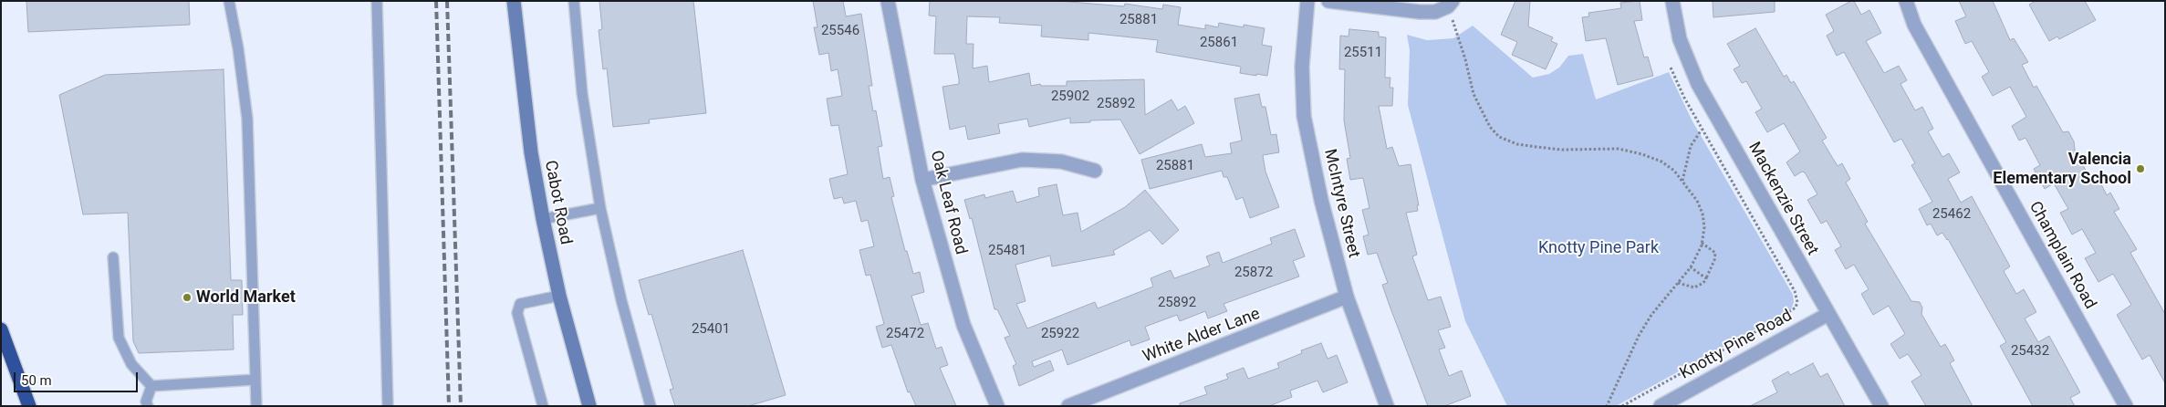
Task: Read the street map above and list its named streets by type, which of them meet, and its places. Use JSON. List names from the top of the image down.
{
  "streets": {
    "main road": ["Cabot Road"],
    "street": [
      "Mackenzie Street",
      "Oak Leaf Road",
      "McIntyre Street",
      "Champlain Road",
      "White Alder Lane",
      "Knotty Pine Road"
    ]
  },
  "crossings": [
    ["Mackenzie Street", "Knotty Pine Road"],
    ["McIntyre Street", "White Alder Lane"]
  ],
  "parks": ["Knotty Pine Park"],
  "places": ["Valencia Elementary School", "World Market"],
  "house_numbers": [
    "25881",
    "25546",
    "25861",
    "25511",
    "25902",
    "25892",
    "25881",
    "25462",
    "25481",
    "25872",
    "25892",
    "25401",
    "25472",
    "25922",
    "25432"
  ],
  "scale_bar": "50 m"
}
